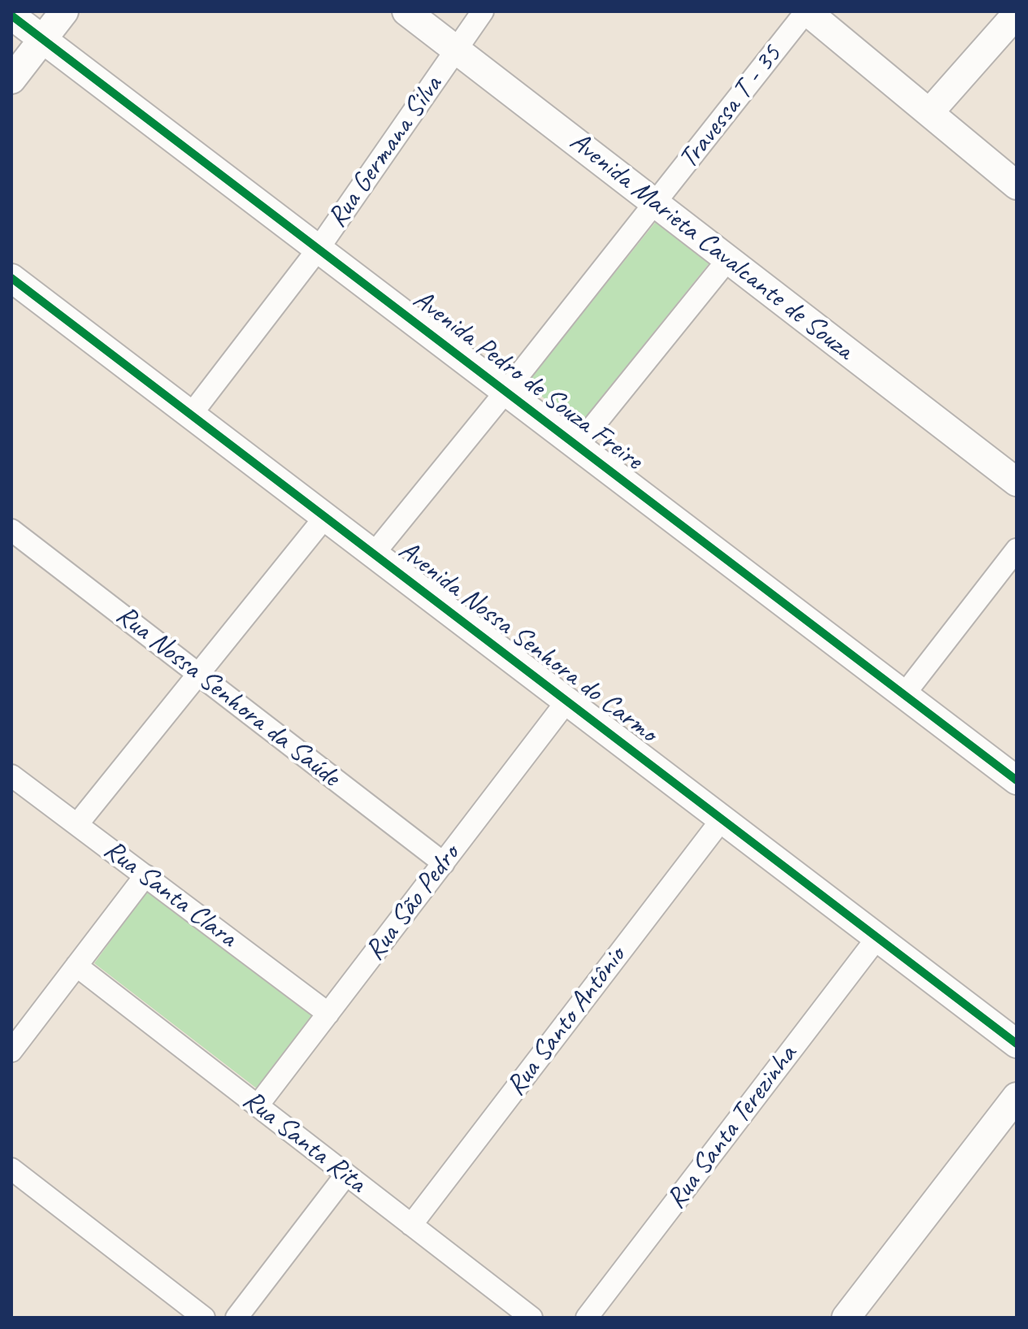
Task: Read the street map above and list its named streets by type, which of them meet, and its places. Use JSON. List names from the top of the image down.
{
  "streets": {
    "street": [
      "Travessa T - 35",
      "Rua Germana Silva",
      "Avenida Marieta Cavalcante de Souza",
      "Avenida Pedro de Souza Freire",
      "Avenida Nossa Senhora do Carmo",
      "Rua Nossa Senhora da Saúde",
      "Rua Santa Clara",
      "Rua São Pedro",
      "Rua Santo Antônio",
      "Rua Santa Terezinha",
      "Rua Santa Rita"
    ]
  },
  "crossings": [
    ["Travessa T - 35", "Avenida Marieta Cavalcante de Souza"],
    ["Travessa T - 35", "Avenida Pedro de Souza Freire"],
    ["Travessa T - 35", "Avenida Nossa Senhora do Carmo"],
    ["Rua Germana Silva", "Avenida Marieta Cavalcante de Souza"],
    ["Rua Germana Silva", "Avenida Pedro de Souza Freire"],
    ["Rua Germana Silva", "Avenida Nossa Senhora do Carmo"],
    ["Avenida Nossa Senhora do Carmo", "Rua São Pedro"],
    ["Avenida Nossa Senhora do Carmo", "Rua Santo Antônio"],
    ["Avenida Nossa Senhora do Carmo", "Rua Santa Terezinha"],
    ["Rua Nossa Senhora da Saúde", "Rua São Pedro"],
    ["Rua Santa Clara", "Rua São Pedro"],
    ["Rua São Pedro", "Rua Santa Rita"],
    ["Rua Santo Antônio", "Rua Santa Rita"]
  ]
}
